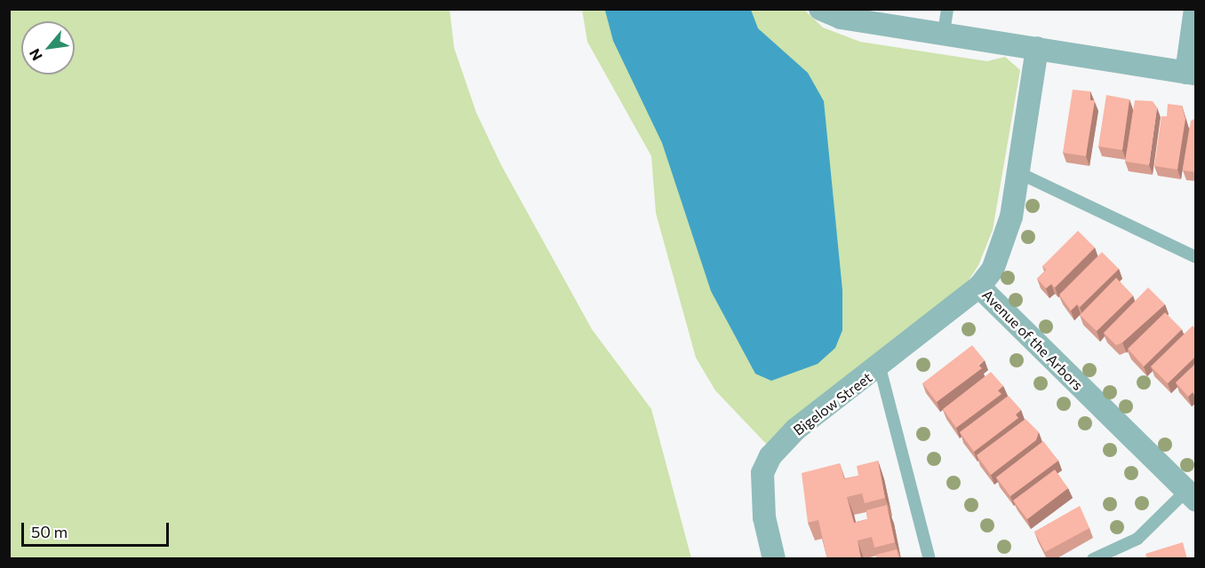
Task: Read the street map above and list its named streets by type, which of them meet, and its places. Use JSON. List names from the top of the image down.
{
  "streets": {
    "street": ["Avenue of the Arbors", "Bigelow Street"]
  },
  "crossings": [
    ["Avenue of the Arbors", "Bigelow Street"]
  ],
  "scale_bar": "50 m",
  "north": "bottom left"
}
